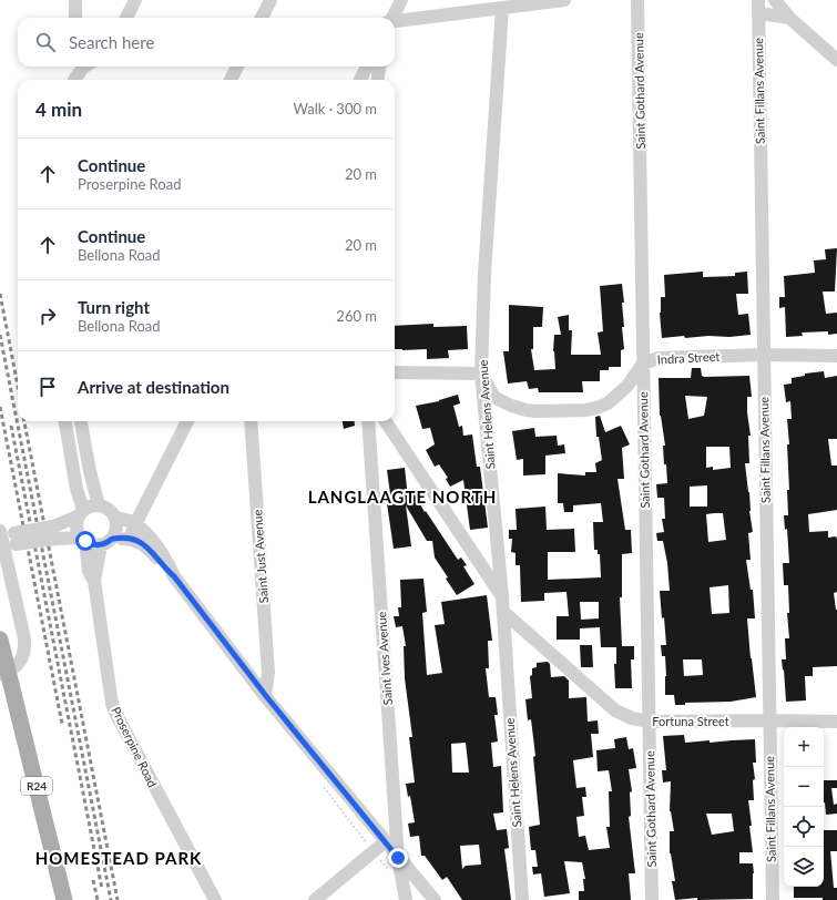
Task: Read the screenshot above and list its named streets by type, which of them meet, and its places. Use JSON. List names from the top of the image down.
{
  "streets": {
    "main road": ["R24"],
    "street": [
      "Saint Gothard Avenue",
      "Saint Fillans Avenue",
      "Indra Street",
      "Saint Helens Avenue",
      "Saint Just Avenue",
      "Saint Ives Avenue",
      "Fortuna Street",
      "Proserpine Road"
    ]
  },
  "crossings": [
    ["Saint Gothard Avenue", "Indra Street"],
    ["Saint Gothard Avenue", "Fortuna Street"],
    ["Saint Fillans Avenue", "Indra Street"],
    ["Saint Fillans Avenue", "Fortuna Street"],
    ["Indra Street", "Saint Helens Avenue"],
    ["Saint Helens Avenue", "Fortuna Street"]
  ],
  "districts": ["LANGLAAGTE NORTH", "HOMESTEAD PARK"],
  "page": {
    "search": "Search here",
    "heading": ["4 min", "Walk · 300 m"],
    "list": [
      ["Continue", "Proserpine Road", "20 m"],
      ["Continue", "Bellona Road", "20 m"],
      ["Turn right", "Bellona Road", "260 m"],
      "Arrive at destination"
    ],
    "map_buttons": ["+", "−"]
  }
}
